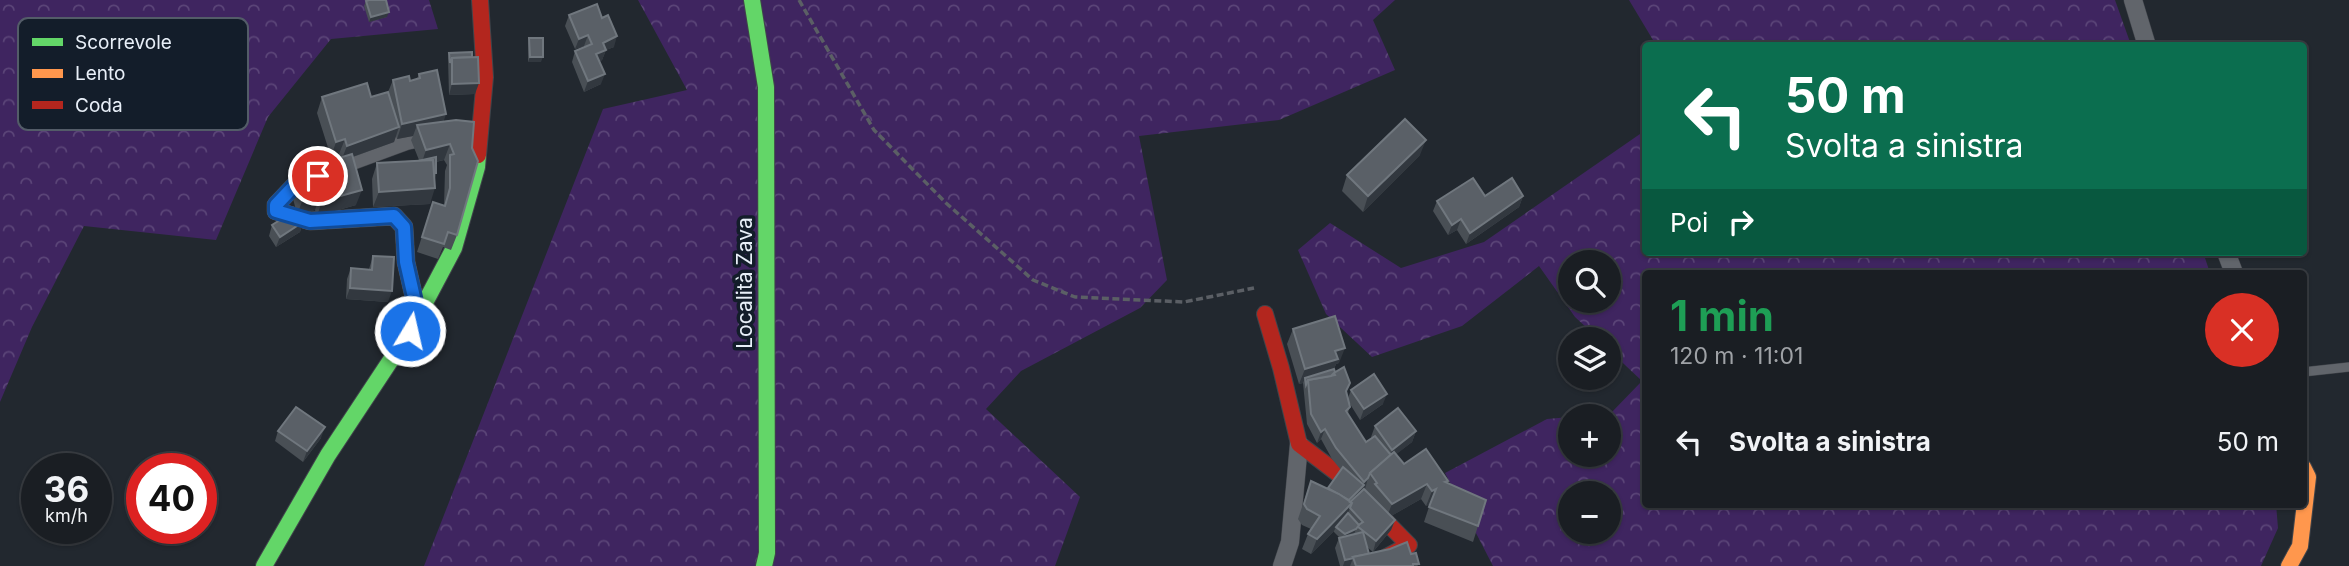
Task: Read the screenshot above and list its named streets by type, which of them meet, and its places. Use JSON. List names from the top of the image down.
{
  "streets": {
    "street": ["Località Zava"]
  },
  "legend": ["Scorrevole", "Lento", "Coda"],
  "page": {
    "turn": ["50 m", "Svolta a sinistra"],
    "then": "Poi",
    "map_buttons": ["+", "−"],
    "heading": ["1 min", "120 m · 11:01"],
    "list": [
      {
        "name": "Svolta a sinistra",
        "value": "50 m"
      }
    ],
    "speed": "36 km/h",
    "limit": "40"
  }
}
